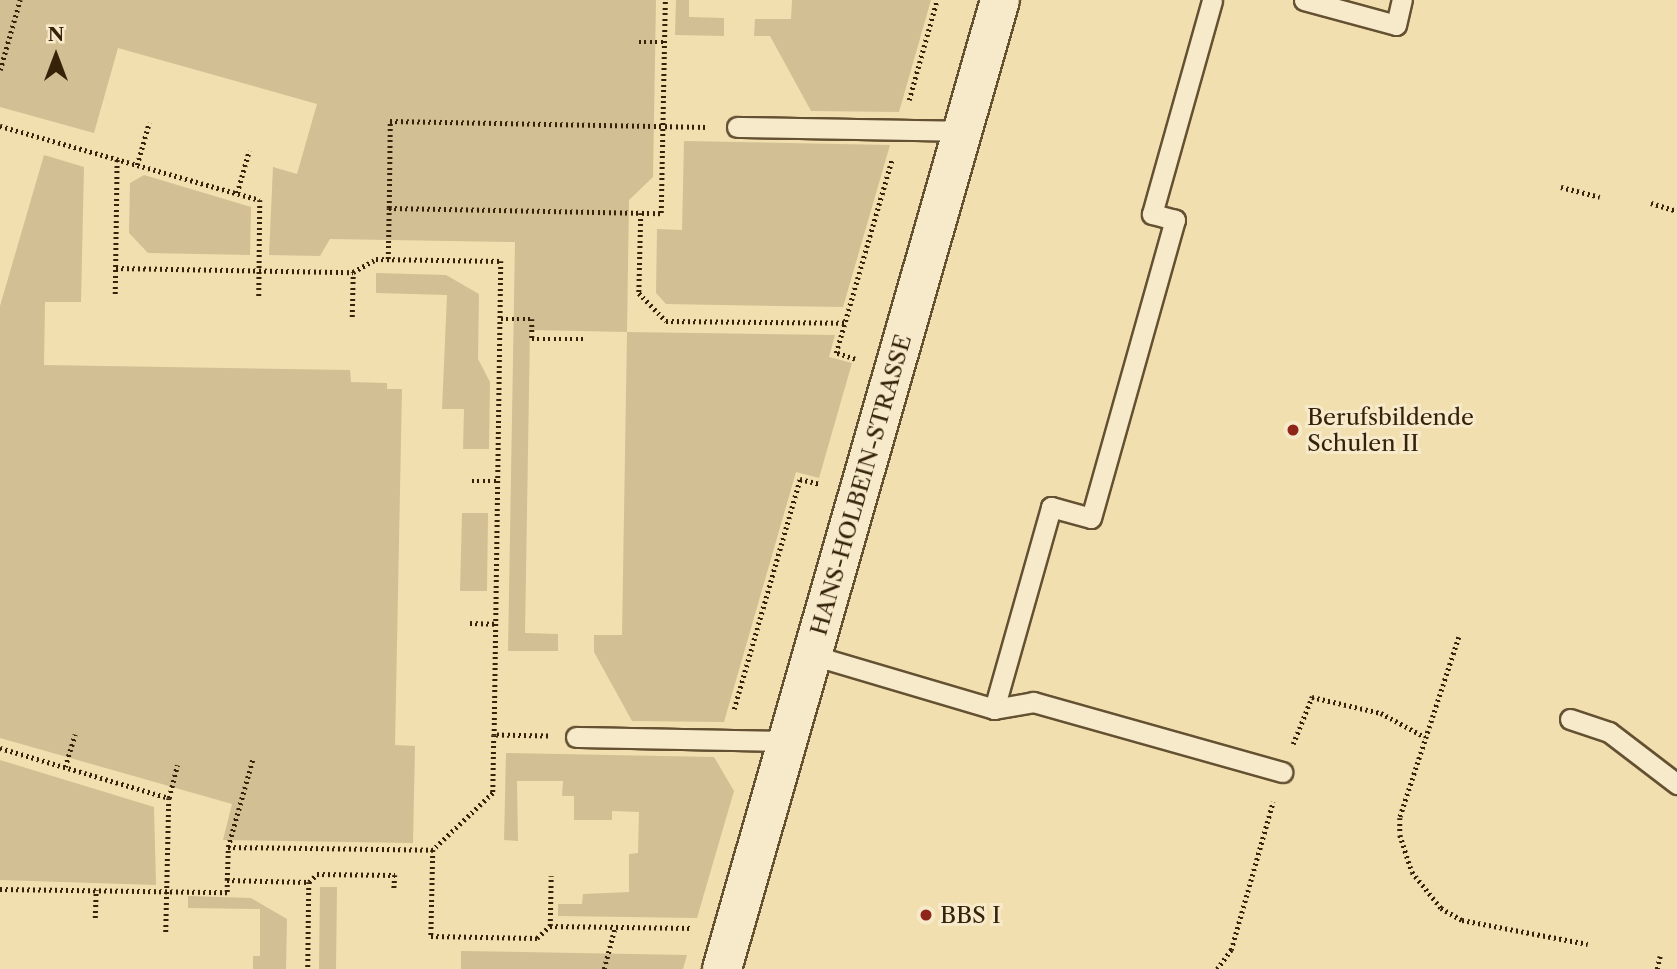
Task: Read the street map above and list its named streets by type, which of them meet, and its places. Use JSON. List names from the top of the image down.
{
  "streets": {
    "street": ["HANS-HOLBEIN-STRASSE"]
  },
  "places": ["Berufsbildende Schulen II", "BBS I"],
  "north": "top"
}
